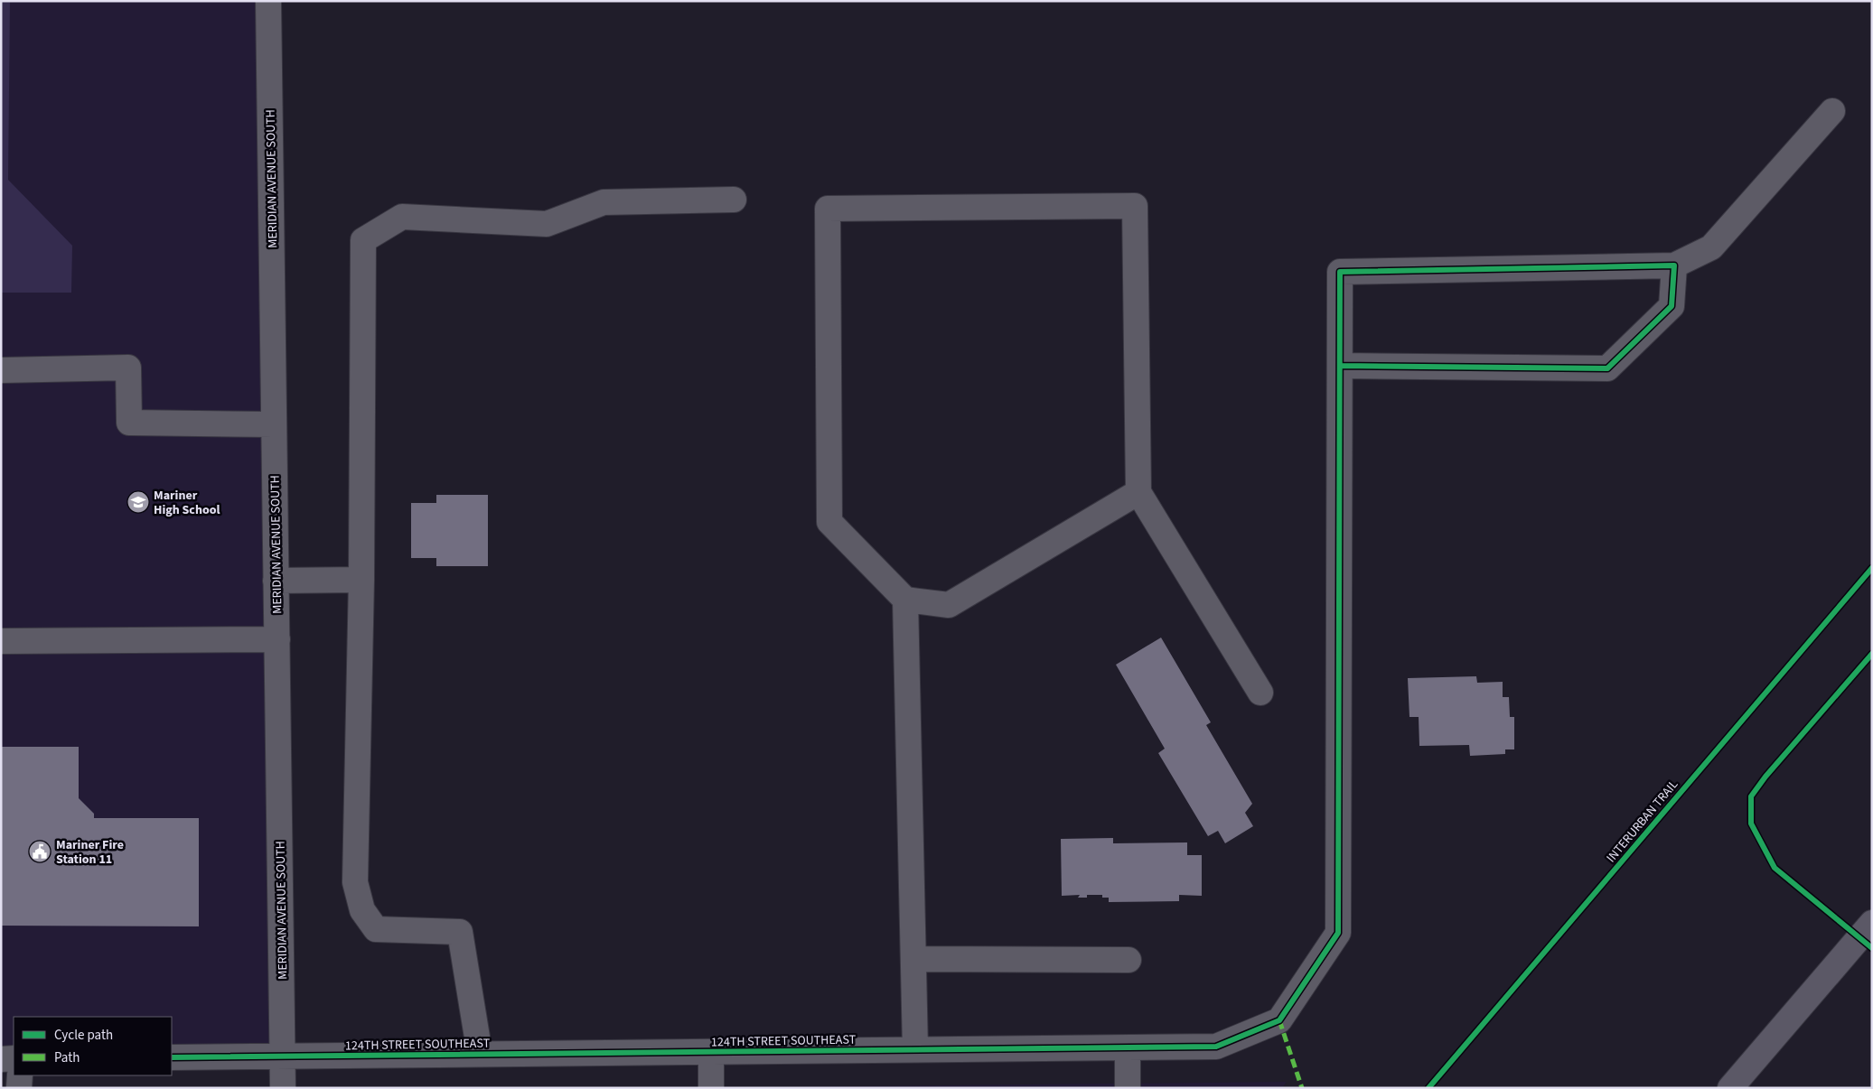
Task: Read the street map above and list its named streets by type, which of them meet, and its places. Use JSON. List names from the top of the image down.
{
  "streets": {
    "street": ["MERIDIAN AVENUE SOUTH", "124TH STREET SOUTHEAST"],
    "cycle path": ["INTERURBAN TRAIL"]
  },
  "crossings": [
    ["MERIDIAN AVENUE SOUTH", "124TH STREET SOUTHEAST"]
  ],
  "places": {
    "school or university": ["Mariner High School"],
    "public building": ["Mariner Fire Station 11"]
  },
  "legend": ["Cycle path", "Path"]
}
